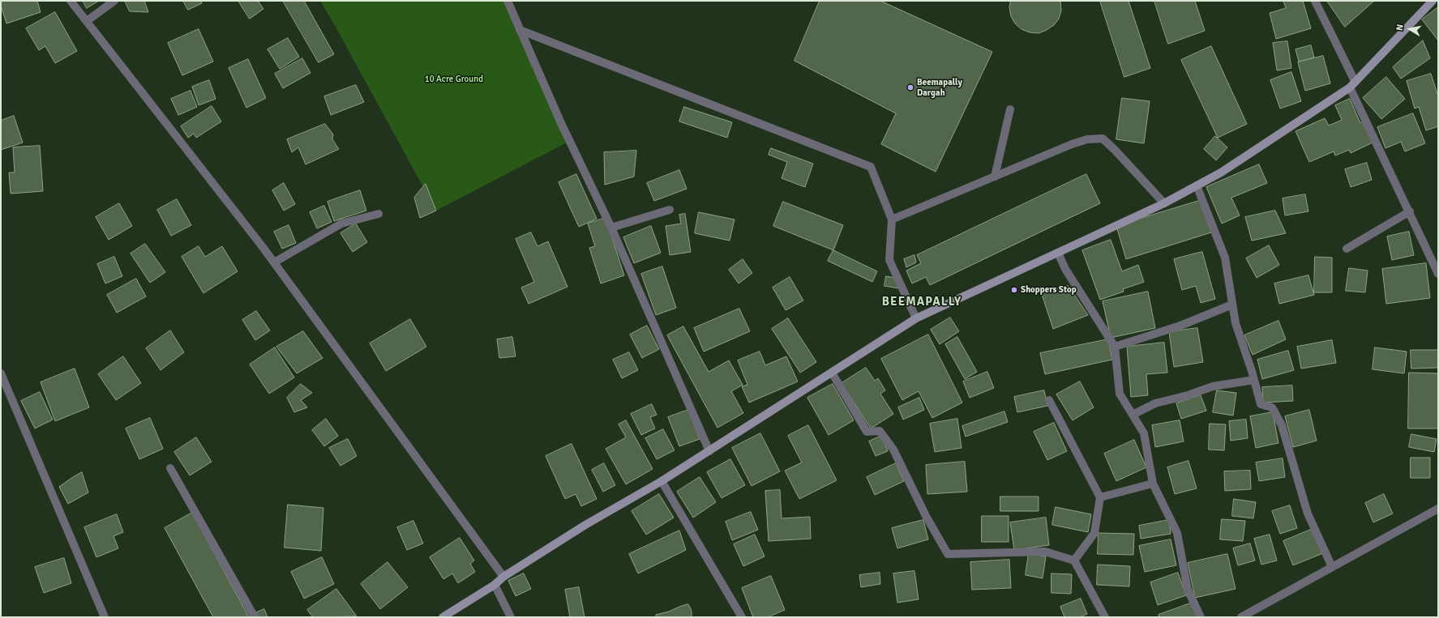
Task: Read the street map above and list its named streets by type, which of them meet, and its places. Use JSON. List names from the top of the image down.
{
  "districts": ["BEEMAPALLY"],
  "parks": ["10 Acre Ground"],
  "places": ["Beemapally Dargah", "Shoppers Stop"],
  "north": "left"
}
